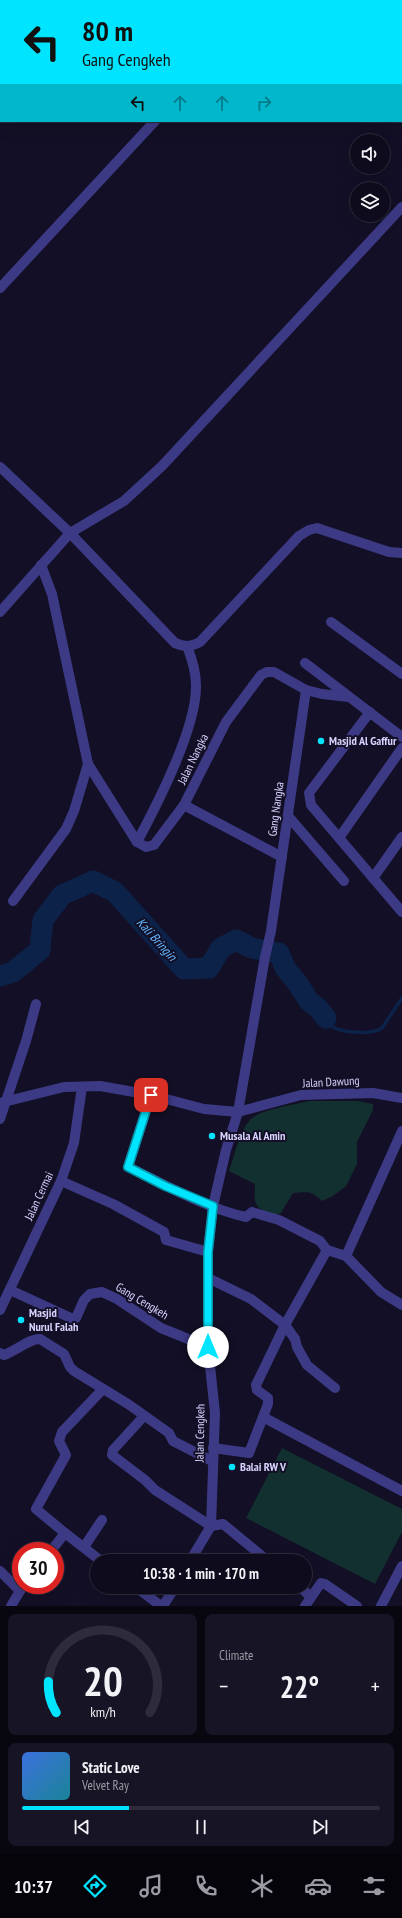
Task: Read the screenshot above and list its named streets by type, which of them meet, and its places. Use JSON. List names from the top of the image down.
{
  "streets": {
    "street": [
      "Jalan Nangka",
      "Gang Nangka",
      "Jalan Dawung",
      "Jalan Cermai",
      "Gang Cengkeh",
      "Jalan Cengkeh"
    ]
  },
  "crossings": [
    ["Jalan Nangka", "Gang Nangka"],
    ["Gang Nangka", "Jalan Dawung"],
    ["Gang Nangka", "Jalan Cengkeh"],
    ["Jalan Dawung", "Jalan Cengkeh"],
    ["Jalan Cermai", "Gang Cengkeh"],
    ["Gang Cengkeh", "Jalan Cengkeh"]
  ],
  "water": ["Kali Bringin"],
  "places": [
    "Masjid Al Gaffur",
    "Musala Al Amin",
    "Masjid Nurul Falah",
    "Balai RW V"
  ],
  "page": {
    "turn": ["80 m", "Gang Cengkeh"],
    "limit": "30",
    "trip": "10:38 · 1 min · 170 m",
    "tile": "Climate",
    "heat": ["−", "22°", "+"],
    "song": ["Static Love", "Velvet Ray"],
    "tabs": "10:37",
    "gauge": ["20", "km/h"]
  }
}
